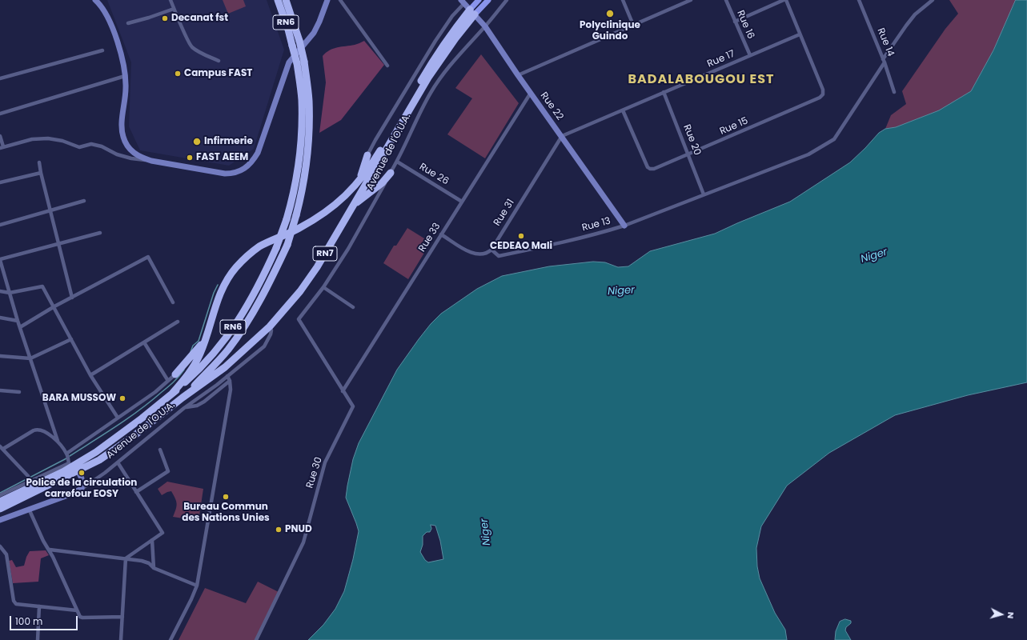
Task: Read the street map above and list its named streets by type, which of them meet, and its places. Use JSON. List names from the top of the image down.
{
  "streets": {
    "highway": ["RN6", "Avenue de l'O.U.A.", "RN7"],
    "street": [
      "Rue 16",
      "Rue 14",
      "Rue 17",
      "Rue 22",
      "Rue 15",
      "Rue 20",
      "Rue 26",
      "Rue 31",
      "Rue 13",
      "Rue 33",
      "Rue 30"
    ]
  },
  "crossings": [
    ["RN6", "Avenue de l'O.U.A."],
    ["RN6", "RN7"],
    ["Rue 16", "Rue 17"],
    ["Rue 14", "Rue 13"],
    ["Rue 17", "Rue 22"],
    ["Rue 17", "Rue 15"],
    ["Rue 17", "Rue 20"],
    ["Rue 17", "Rue 31"],
    ["Rue 22", "Avenue de l'O.U.A."],
    ["Rue 22", "Rue 31"],
    ["Rue 22", "Rue 13"],
    ["Rue 22", "Rue 33"],
    ["Rue 22", "RN7"],
    ["Rue 15", "Rue 20"],
    ["Rue 20", "Rue 13"],
    ["Avenue de l'O.U.A.", "Rue 26"],
    ["Avenue de l'O.U.A.", "RN7"],
    ["Avenue de l'O.U.A.", "Rue 30"],
    ["Rue 26", "Rue 33"],
    ["Rue 31", "Rue 13"],
    ["Rue 33", "Rue 30"]
  ],
  "districts": ["BADALABOUGOU EST"],
  "water": ["Niger"],
  "places": [
    "Polyclinique Guindo",
    "Decanat fst",
    "Campus FAST",
    "Infirmerie",
    "FAST AEEM",
    "CEDEAO Mali",
    "BARA MUSSOW",
    "Police de la circulation carrefour EOSY",
    "Bureau Commun des Nations Unies",
    "PNUD"
  ],
  "scale_bar": "100 m",
  "north": "right"
}
